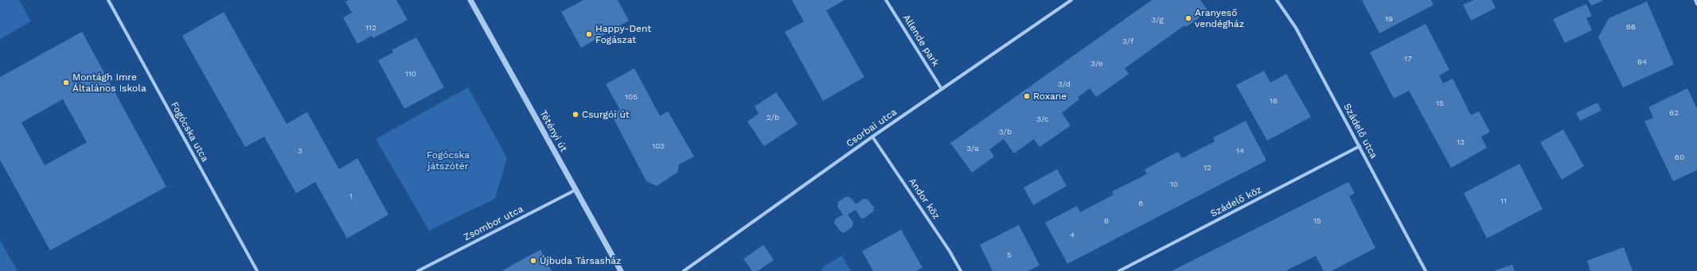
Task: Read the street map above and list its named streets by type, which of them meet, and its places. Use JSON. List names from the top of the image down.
{
  "streets": {
    "street": [
      "Allende park",
      "Csorbai utca",
      "Tétényi út",
      "Szádelő utca",
      "Fogócska utca",
      "Andor köz",
      "Szádelő köz",
      "Zsombor utca"
    ]
  },
  "crossings": [
    ["Allende park", "Csorbai utca"],
    ["Csorbai utca", "Andor köz"],
    ["Tétényi út", "Zsombor utca"],
    ["Szádelő utca", "Szádelő köz"]
  ],
  "parks": ["Fogócska játszótér"],
  "places": [
    "Aranyeső vendégház",
    "Happy-Dent Fogászat",
    "Montágh Imre Általános Iskola",
    "Roxane",
    "Csurgói út",
    "Újbuda Társasház"
  ],
  "house_numbers": [
    "19",
    "3/g",
    "66",
    "112",
    "3/f",
    "17",
    "64",
    "3/e",
    "110",
    "3/d",
    "105",
    "16",
    "15",
    "62",
    "2/b",
    "3/c",
    "3/b",
    "13",
    "103",
    "3/a",
    "3",
    "14",
    "60",
    "12",
    "10",
    "1",
    "11",
    "8",
    "6",
    "15",
    "4",
    "5"
  ]
}
